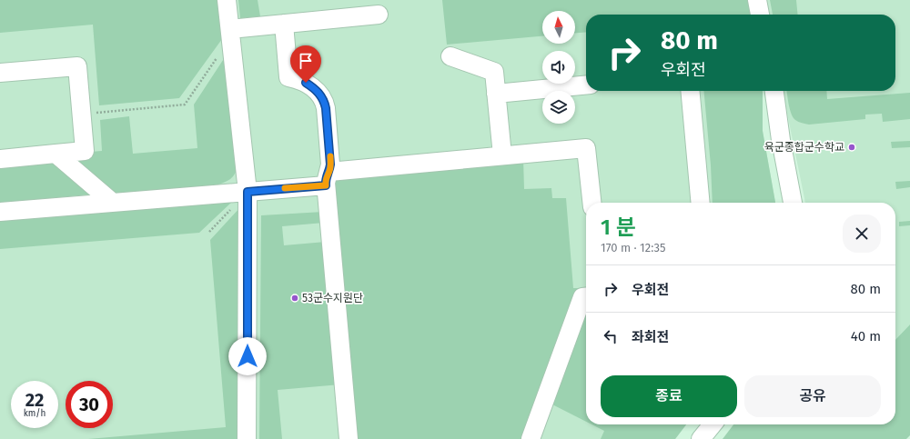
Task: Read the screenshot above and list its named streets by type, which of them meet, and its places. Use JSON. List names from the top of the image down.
{
  "places": ["육군종합군수학교", "53군수지원단"],
  "north": "top",
  "page": {
    "turn": ["80 m", "우회전"],
    "heading": ["1 분", "170 m · 12:35"],
    "list": [
      {
        "name": "우회전",
        "value": "80 m"
      },
      {
        "name": "좌회전",
        "value": "40 m"
      }
    ],
    "buttons": ["종료", "공유"],
    "speed": "22 km/h",
    "limit": "30"
  }
}
